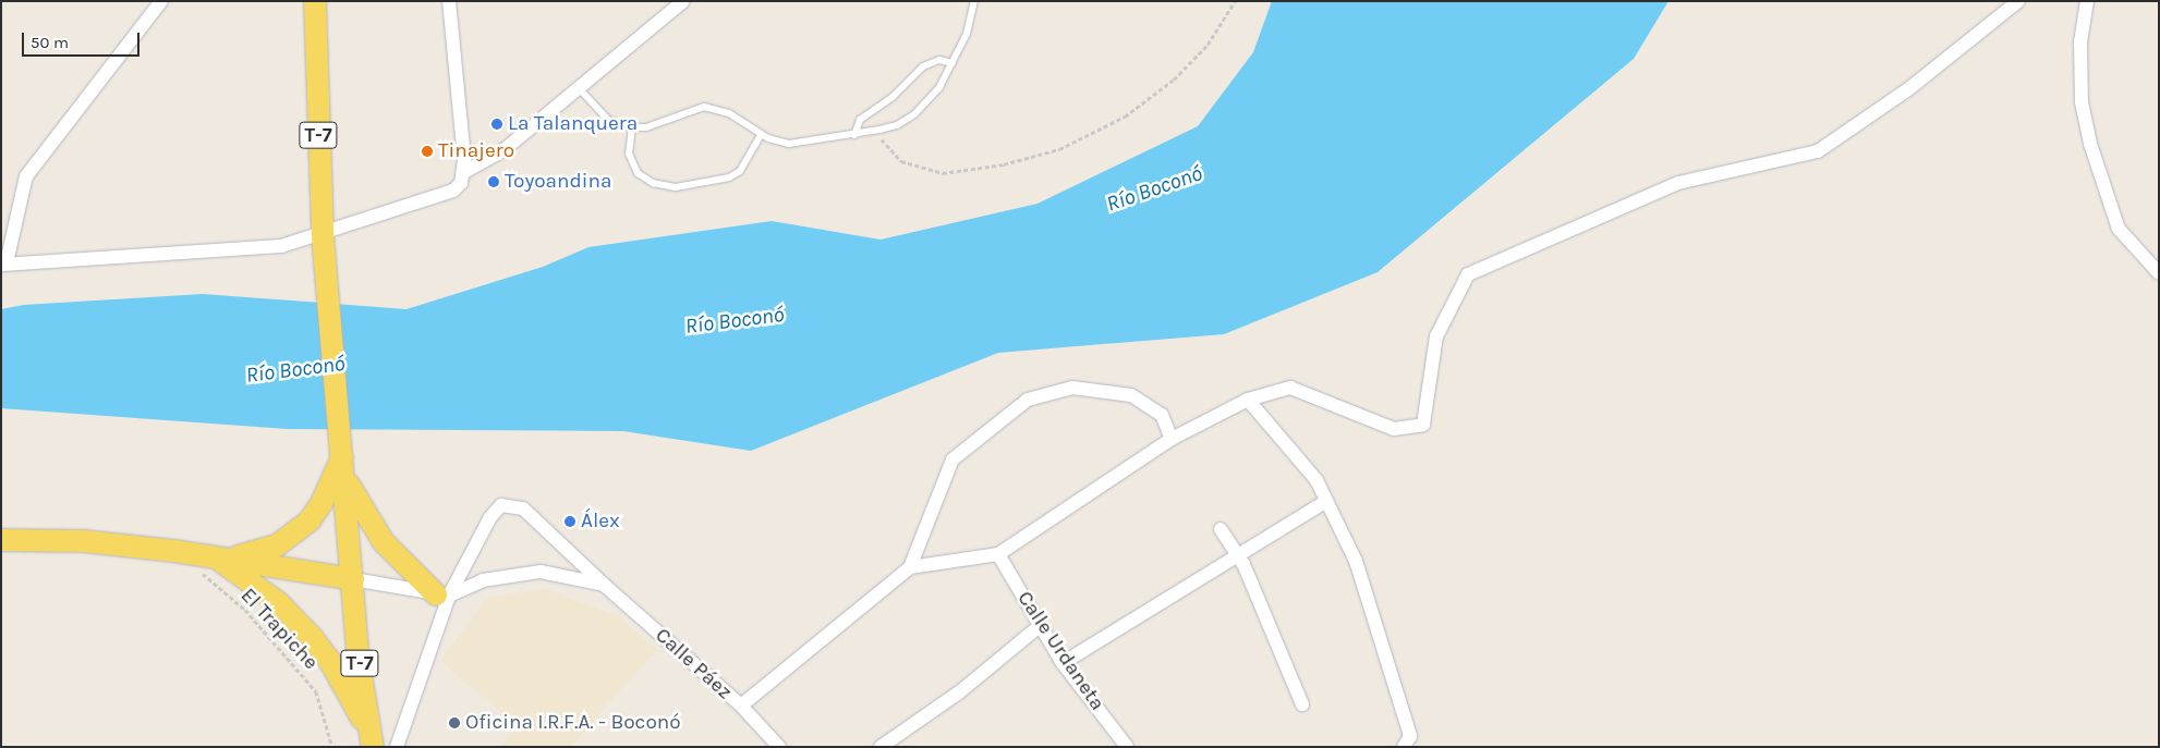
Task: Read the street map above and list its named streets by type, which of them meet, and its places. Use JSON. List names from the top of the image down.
{
  "streets": {
    "main road": ["T-7"],
    "street": ["Calle Urdaneta", "Calle Páez"],
    "path": ["El Trapiche"]
  },
  "water": ["Río Boconó"],
  "places": [
    "La Talanquera",
    "Tinajero",
    "Toyoandina",
    "Álex",
    "Oficina I.R.F.A. - Boconó"
  ],
  "scale_bar": "50 m"
}
